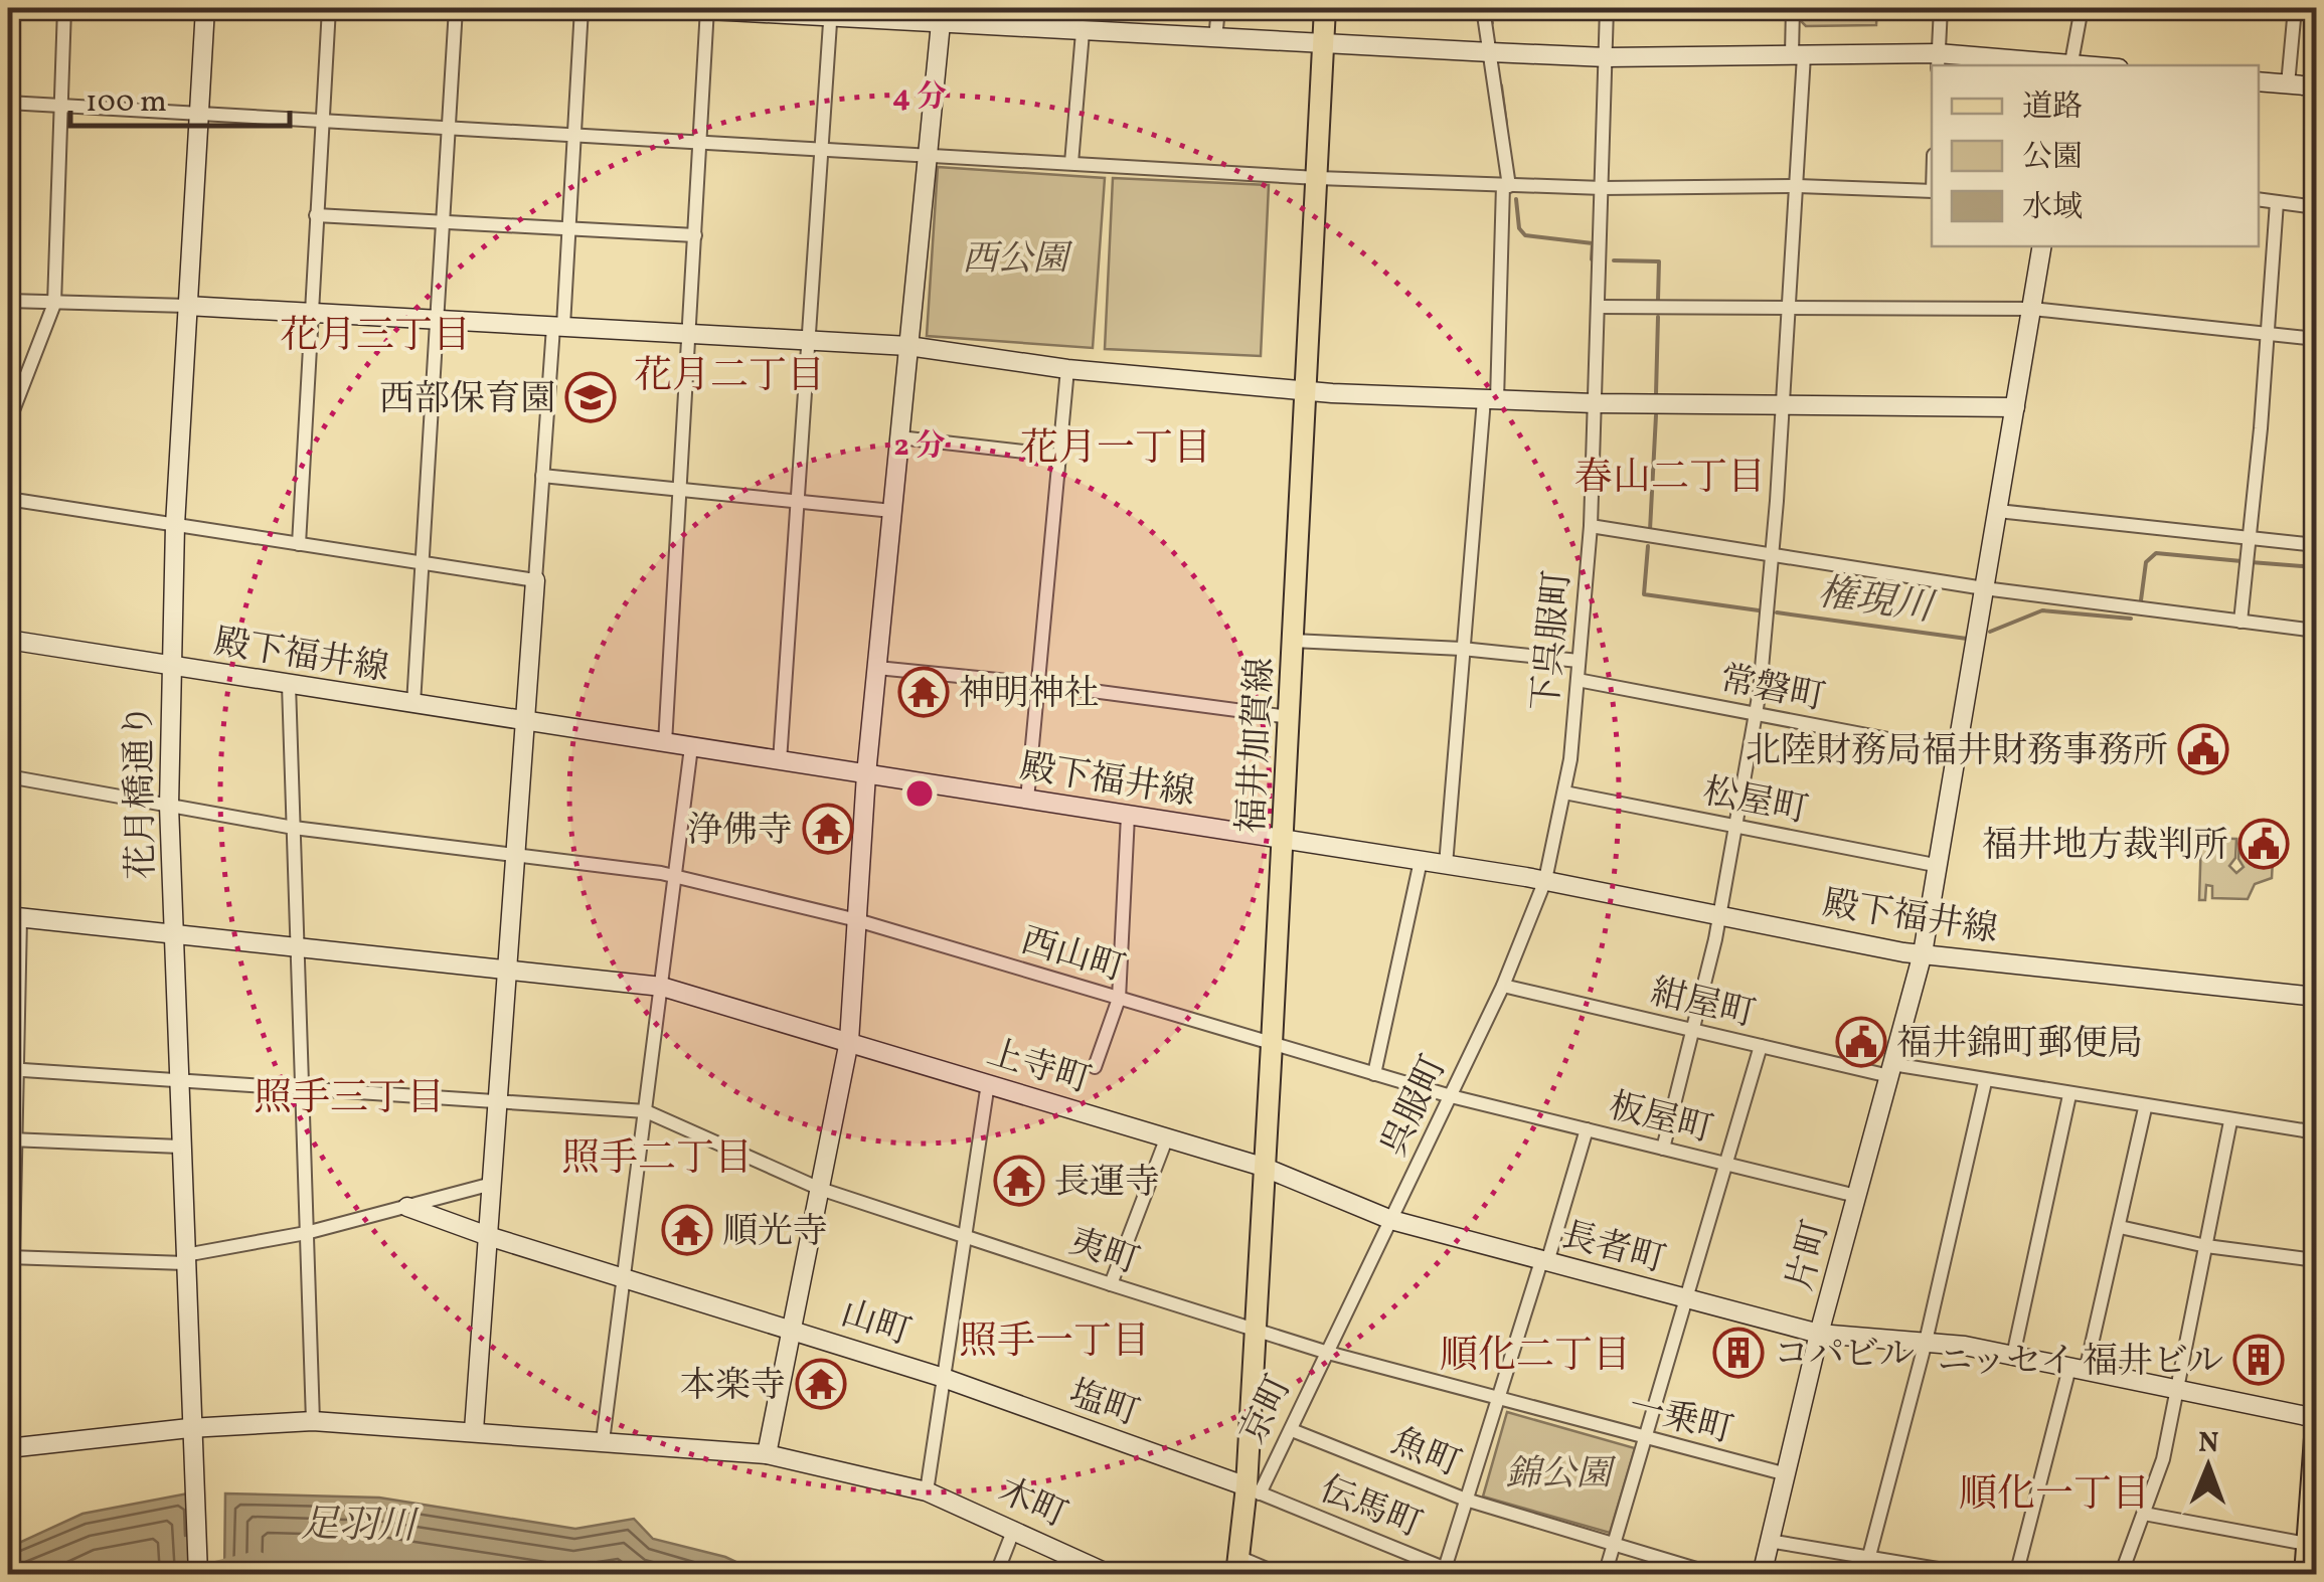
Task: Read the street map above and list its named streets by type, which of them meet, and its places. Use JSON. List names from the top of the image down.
{
  "streets": {
    "main road": ["福井加賀線", "京町"],
    "street": [
      "下呉服町",
      "殿下福井線",
      "常磐町",
      "花月橋通り",
      "松屋町",
      "西山町",
      "紺屋町",
      "上寺町",
      "呉服町",
      "板屋町",
      "長者町",
      "夷町",
      "片町",
      "山町",
      "塩町",
      "一乗町",
      "魚町",
      "木町",
      "伝馬町"
    ]
  },
  "crossings": [
    ["下呉服町", "常磐町"],
    ["下呉服町", "松屋町"],
    ["下呉服町", "呉服町"],
    ["殿下福井線", "福井加賀線"],
    ["殿下福井線", "花月橋通り"],
    ["殿下福井線", "呉服町"],
    ["殿下福井線", "片町"],
    ["常磐町", "片町"],
    ["福井加賀線", "西山町"],
    ["福井加賀線", "上寺町"],
    ["福井加賀線", "夷町"],
    ["福井加賀線", "塩町"],
    ["福井加賀線", "京町"],
    ["福井加賀線", "伝馬町"],
    ["花月橋通り", "西山町"],
    ["花月橋通り", "上寺町"],
    ["花月橋通り", "夷町"],
    ["花月橋通り", "木町"],
    ["松屋町", "呉服町"],
    ["松屋町", "片町"],
    ["西山町", "呉服町"],
    ["西山町", "板屋町"],
    ["紺屋町", "呉服町"],
    ["紺屋町", "片町"],
    ["上寺町", "呉服町"],
    ["上寺町", "長者町"],
    ["呉服町", "板屋町"],
    ["呉服町", "長者町"],
    ["呉服町", "夷町"],
    ["呉服町", "京町"],
    ["呉服町", "一乗町"],
    ["板屋町", "片町"],
    ["長者町", "片町"],
    ["夷町", "京町"],
    ["夷町", "一乗町"],
    ["片町", "一乗町"],
    ["山町", "塩町"],
    ["塩町", "京町"],
    ["塩町", "伝馬町"],
    ["京町", "一乗町"],
    ["京町", "魚町"],
    ["京町", "伝馬町"]
  ],
  "districts": [
    "花月三丁目",
    "花月二丁目",
    "花月一丁目",
    "春山二丁目",
    "照手三丁目",
    "照手二丁目",
    "照手一丁目",
    "順化二丁目",
    "順化一丁目"
  ],
  "water": ["権現川", "足羽川"],
  "parks": ["西公園", "錦公園"],
  "places": {
    "school or university": ["西部保育園"],
    "temple": [
      "神明神社",
      "浄佛寺",
      "長運寺",
      "順光寺",
      "本楽寺"
    ],
    "public building": ["北陸財務局福井財務事務所", "福井地方裁判所", "福井錦町郵便局"],
    "building": ["コパビル", "ニッセイ 福井ビル"]
  },
  "legend": ["道路", "公園", "水域"],
  "scale_bar": "100 m",
  "north": "top",
  "rings": ["4 分", "2 分"]
}
